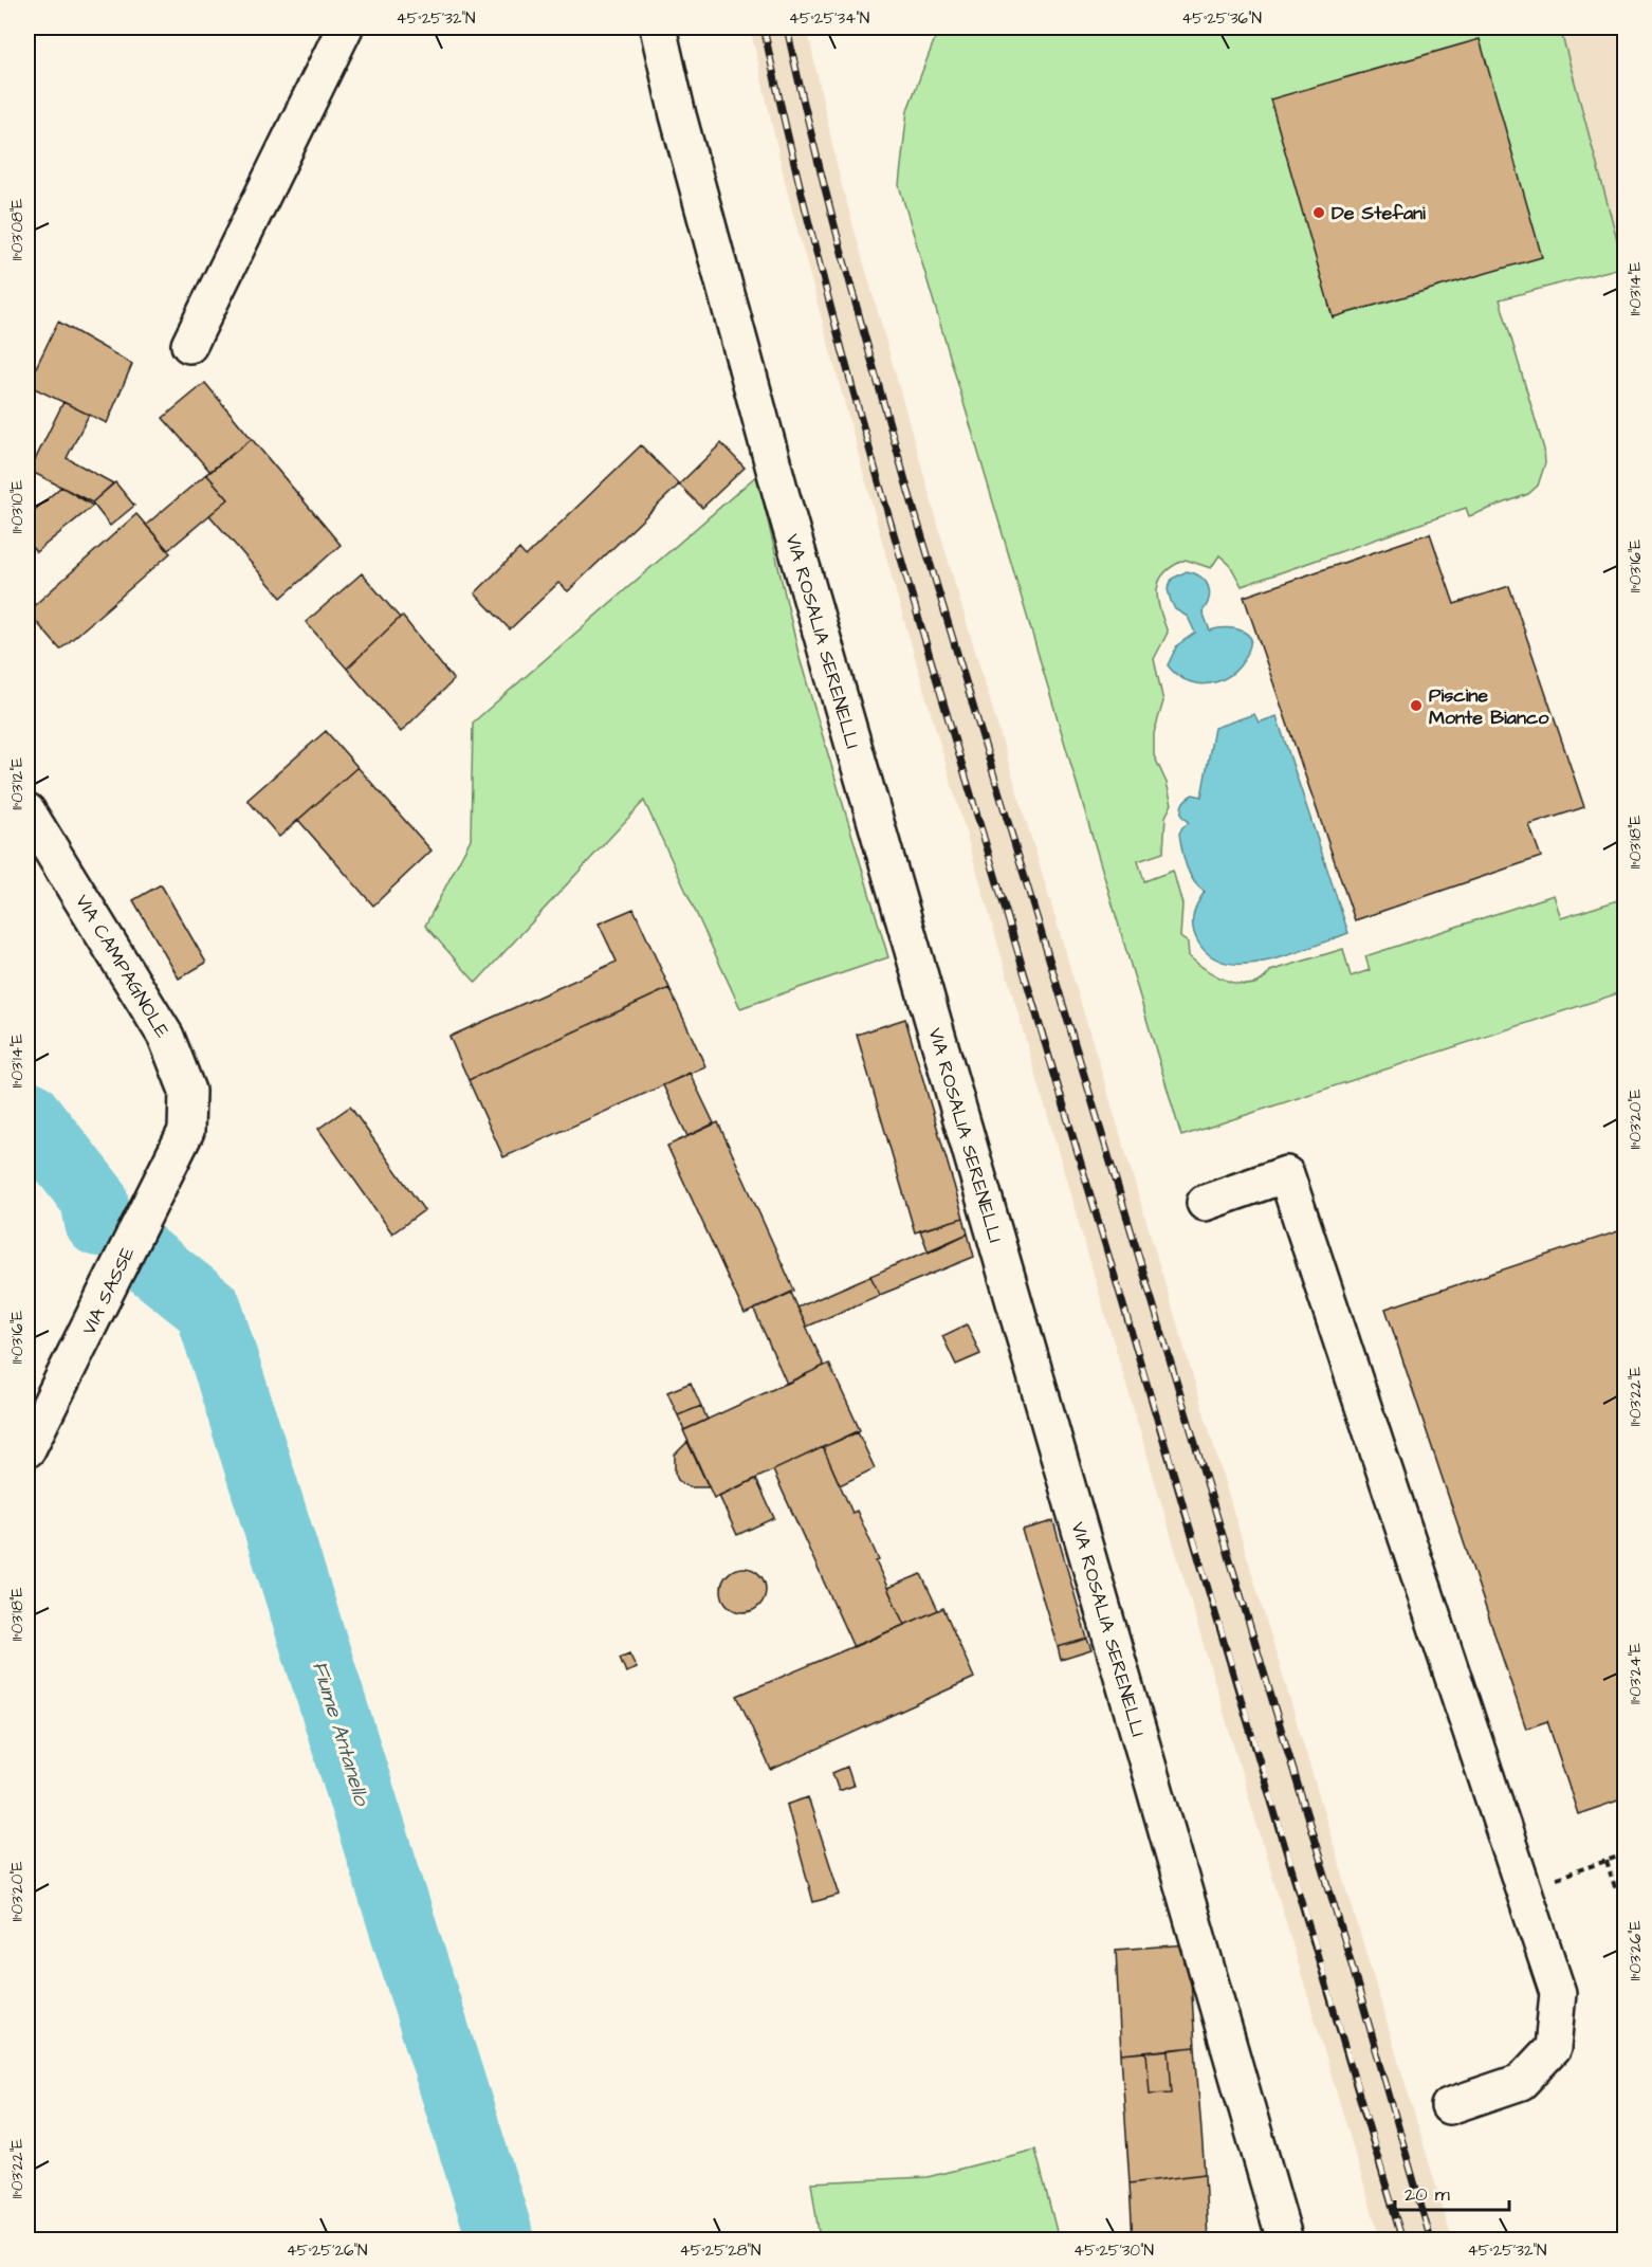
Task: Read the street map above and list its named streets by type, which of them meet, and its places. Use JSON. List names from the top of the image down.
{
  "streets": {
    "street": ["VIA ROSALIA SERENELLI", "VIA CAMPAGNOLE", "VIA SASSE"]
  },
  "crossings": [
    ["VIA CAMPAGNOLE", "VIA SASSE"]
  ],
  "water": ["Fiume Antanello"],
  "places": ["De Stefani", "Piscine Monte Bianco"],
  "scale_bar": "20 m",
  "coordinates": [
    "45°25'32\"N",
    "45°25'34\"N",
    "45°25'36\"N",
    "11°03'08\"E",
    "11°03'14\"E",
    "11°03'10\"E",
    "11°03'16\"E",
    "11°03'12\"E",
    "11°03'18\"E",
    "11°03'20\"E",
    "11°03'22\"E",
    "11°03'24\"E",
    "11°03'26\"E",
    "45°25'26\"N",
    "45°25'28\"N",
    "45°25'30\"N"
  ]
}
